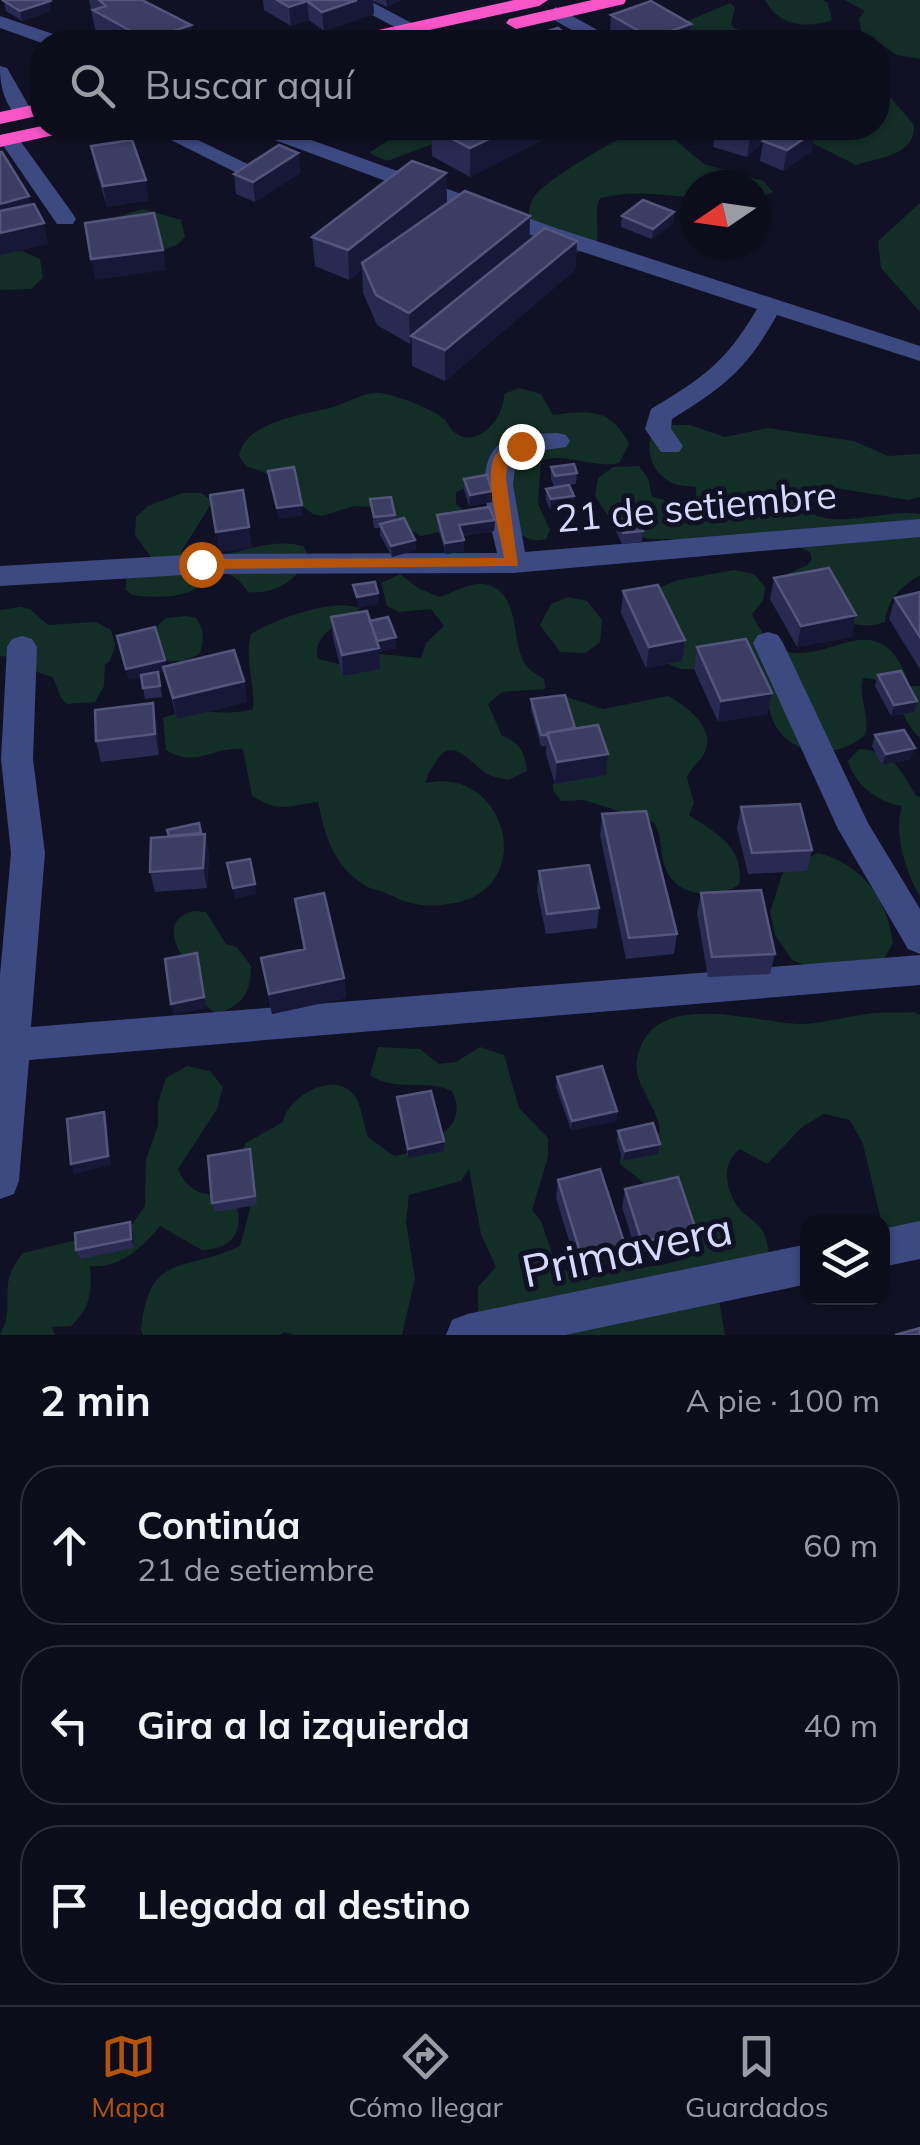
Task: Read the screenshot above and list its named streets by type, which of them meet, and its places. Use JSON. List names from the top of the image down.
{
  "streets": {
    "street": ["21 de setiembre", "Primavera"]
  },
  "north": "left",
  "page": {
    "search": "Buscar aquí",
    "heading": ["2 min", "A pie · 100 m"],
    "list": [
      ["Continúa", "21 de setiembre", "60 m"],
      ["Gira a la izquierda", "40 m"],
      "Llegada al destino"
    ],
    "nav": ["Mapa", "Cómo llegar", "Guardados"]
  }
}
